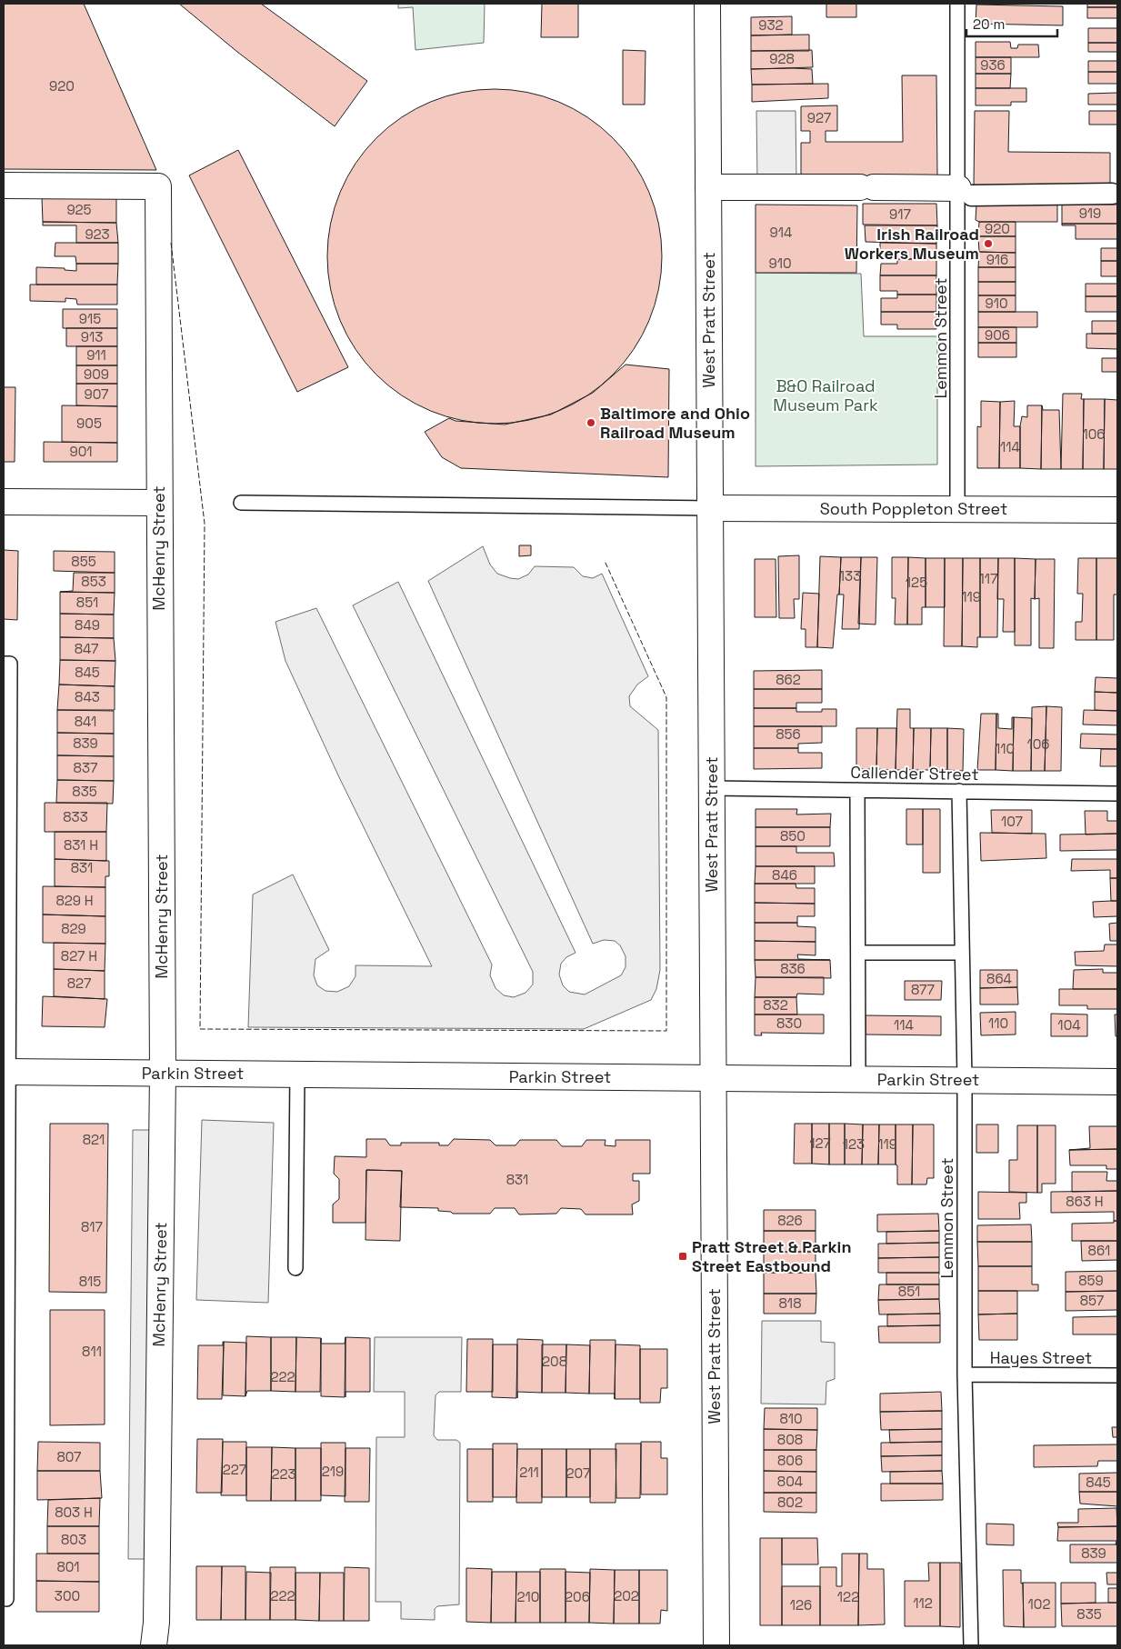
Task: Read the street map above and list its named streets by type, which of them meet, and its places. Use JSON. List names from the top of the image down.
{
  "streets": {
    "street": [
      "West Pratt Street",
      "South Poppleton Street",
      "McHenry Street",
      "Parkin Street"
    ],
    "lane": ["Lemmon Street", "Callender Street", "Hayes Street"]
  },
  "crossings": [
    ["West Pratt Street", "South Poppleton Street"],
    ["West Pratt Street", "Callender Street"],
    ["West Pratt Street", "Parkin Street"],
    ["Lemmon Street", "South Poppleton Street"],
    ["Lemmon Street", "Callender Street"],
    ["Lemmon Street", "Parkin Street"],
    ["Lemmon Street", "Hayes Street"],
    ["McHenry Street", "Parkin Street"]
  ],
  "parks": ["B&O Railroad Museum Park"],
  "places": {
    "other": ["Irish Railroad Workers Museum", "Baltimore and Ohio Railroad Museum"],
    "transit": ["Pratt Street & Parkin Street Eastbound"]
  },
  "house_numbers": [
    "932",
    "928",
    "936",
    "920",
    "927",
    "925",
    "919",
    "917",
    "920",
    "914",
    "923",
    "916",
    "910",
    "910",
    "915",
    "906",
    "913",
    "911",
    "909",
    "907",
    "905",
    "106",
    "114",
    "901",
    "855",
    "133",
    "117",
    "853",
    "125",
    "119",
    "851",
    "849",
    "847",
    "845",
    "862",
    "843",
    "841",
    "856",
    "839",
    "106",
    "110",
    "837",
    "835",
    "833",
    "107",
    "850",
    "831 H",
    "831",
    "846",
    "829 H",
    "829",
    "827 H",
    "836",
    "864",
    "827",
    "877",
    "832",
    "830",
    "110",
    "114",
    "104",
    "821",
    "127",
    "123",
    "119",
    "831",
    "863 H",
    "826",
    "817",
    "861",
    "859",
    "815",
    "851",
    "857",
    "818",
    "811",
    "208",
    "222",
    "810",
    "808",
    "807",
    "806",
    "227",
    "219",
    "211",
    "207",
    "223",
    "804",
    "845",
    "802",
    "803 H",
    "803",
    "839",
    "801",
    "300",
    "222",
    "202",
    "210",
    "206",
    "122",
    "112",
    "102",
    "126",
    "835"
  ],
  "scale_bar": "20 m"
}
